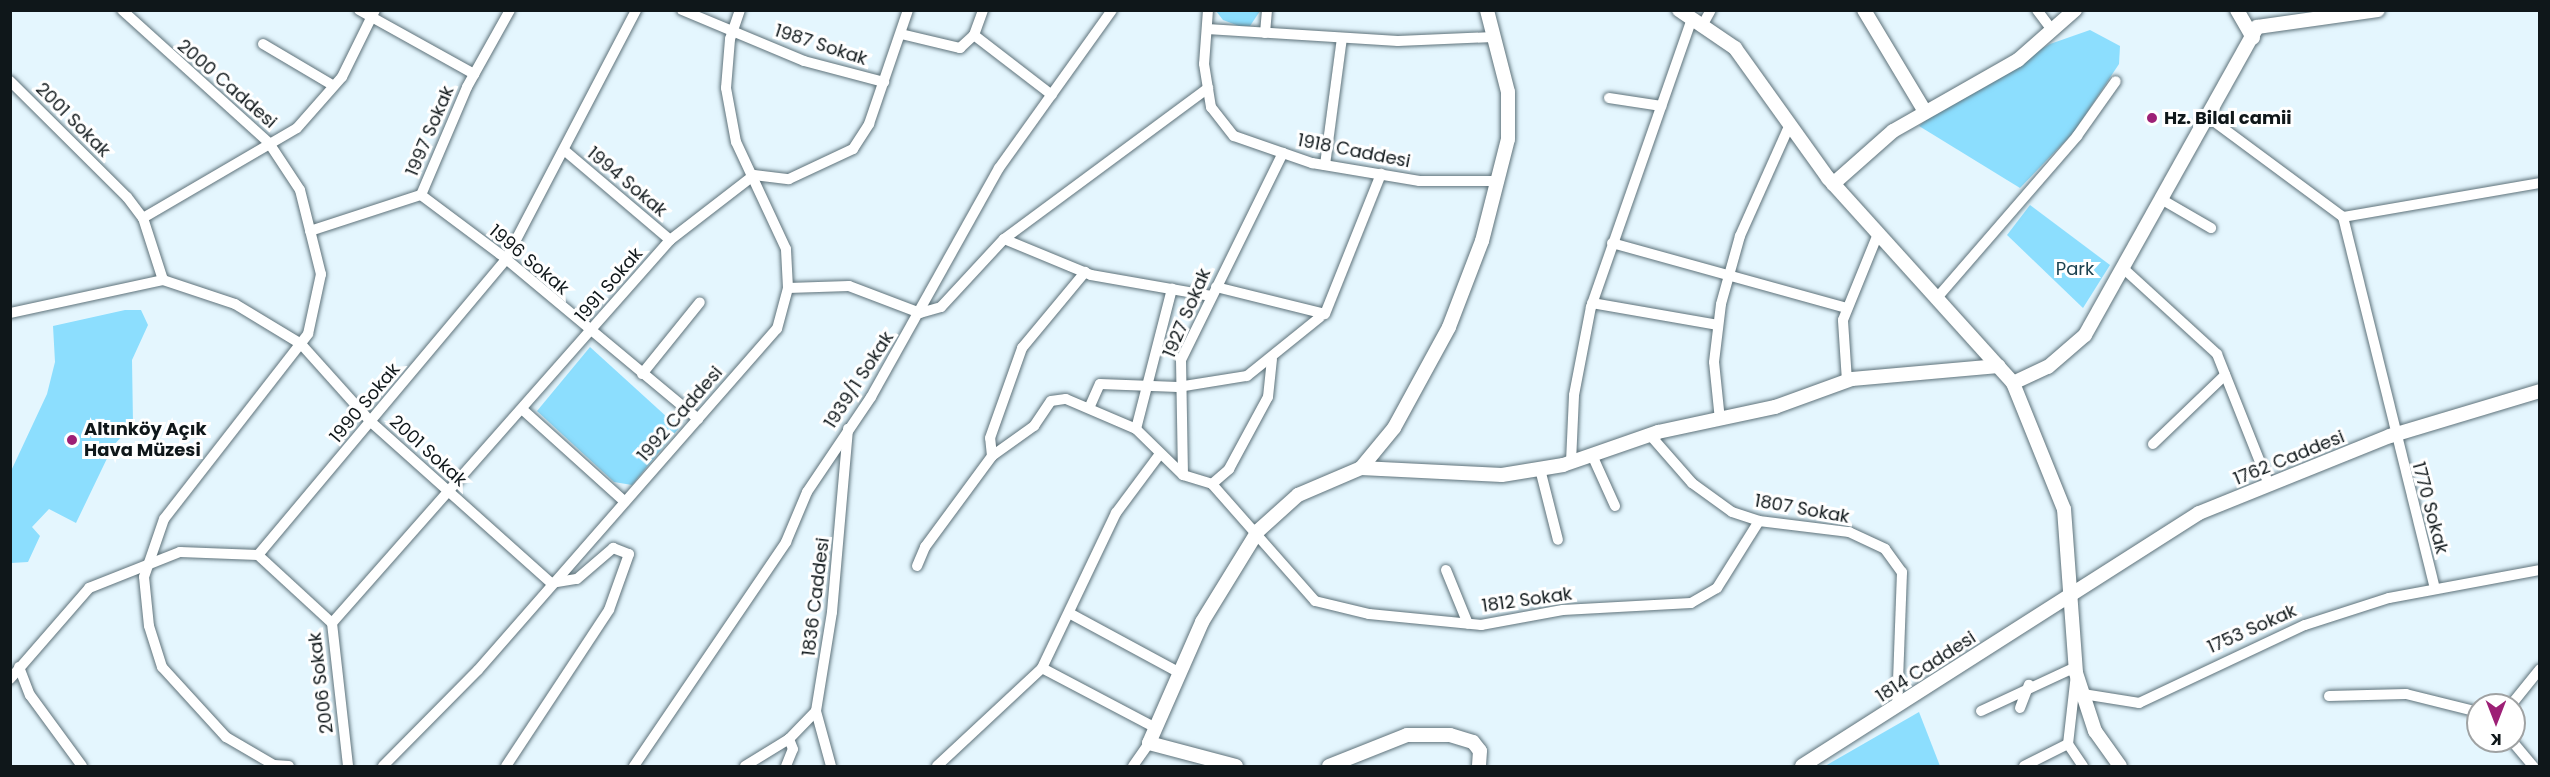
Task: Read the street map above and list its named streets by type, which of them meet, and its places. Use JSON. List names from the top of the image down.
{
  "streets": {
    "street": [
      "1987 Sokak",
      "2000 Caddesi",
      "2001 Sokak",
      "1997 Sokak",
      "1918 Caddesi",
      "1994 Sokak",
      "1996 Sokak",
      "1991 Sokak",
      "1927 Sokak",
      "1939/1 Sokak",
      "1990 Sokak",
      "1992 Caddesi",
      "1762 Caddesi",
      "1770 Sokak",
      "1807 Sokak",
      "1836 Caddesi",
      "1812 Sokak",
      "1753 Sokak",
      "1814 Caddesi",
      "2006 Sokak"
    ]
  },
  "crossings": [
    ["1987 Sokak", "1992 Caddesi"],
    ["2000 Caddesi", "2001 Sokak"],
    ["2000 Caddesi", "1997 Sokak"],
    ["2001 Sokak", "1991 Sokak"],
    ["2001 Sokak", "1990 Sokak"],
    ["2001 Sokak", "1992 Caddesi"],
    ["1997 Sokak", "1996 Sokak"],
    ["1918 Caddesi", "1927 Sokak"],
    ["1994 Sokak", "1991 Sokak"],
    ["1994 Sokak", "1990 Sokak"],
    ["1996 Sokak", "1991 Sokak"],
    ["1996 Sokak", "1990 Sokak"],
    ["1996 Sokak", "1992 Caddesi"],
    ["1991 Sokak", "1992 Caddesi"],
    ["1991 Sokak", "2006 Sokak"],
    ["1939/1 Sokak", "1836 Caddesi"],
    ["1990 Sokak", "2006 Sokak"],
    ["1762 Caddesi", "1770 Sokak"],
    ["1762 Caddesi", "1814 Caddesi"],
    ["1770 Sokak", "1753 Sokak"],
    ["1807 Sokak", "1812 Sokak"],
    ["1807 Sokak", "1814 Caddesi"]
  ],
  "parks": ["Park"],
  "places": ["Hz. Bilal camii", "Altınköy Açık Hava Müzesi"],
  "north": "bottom"
}
